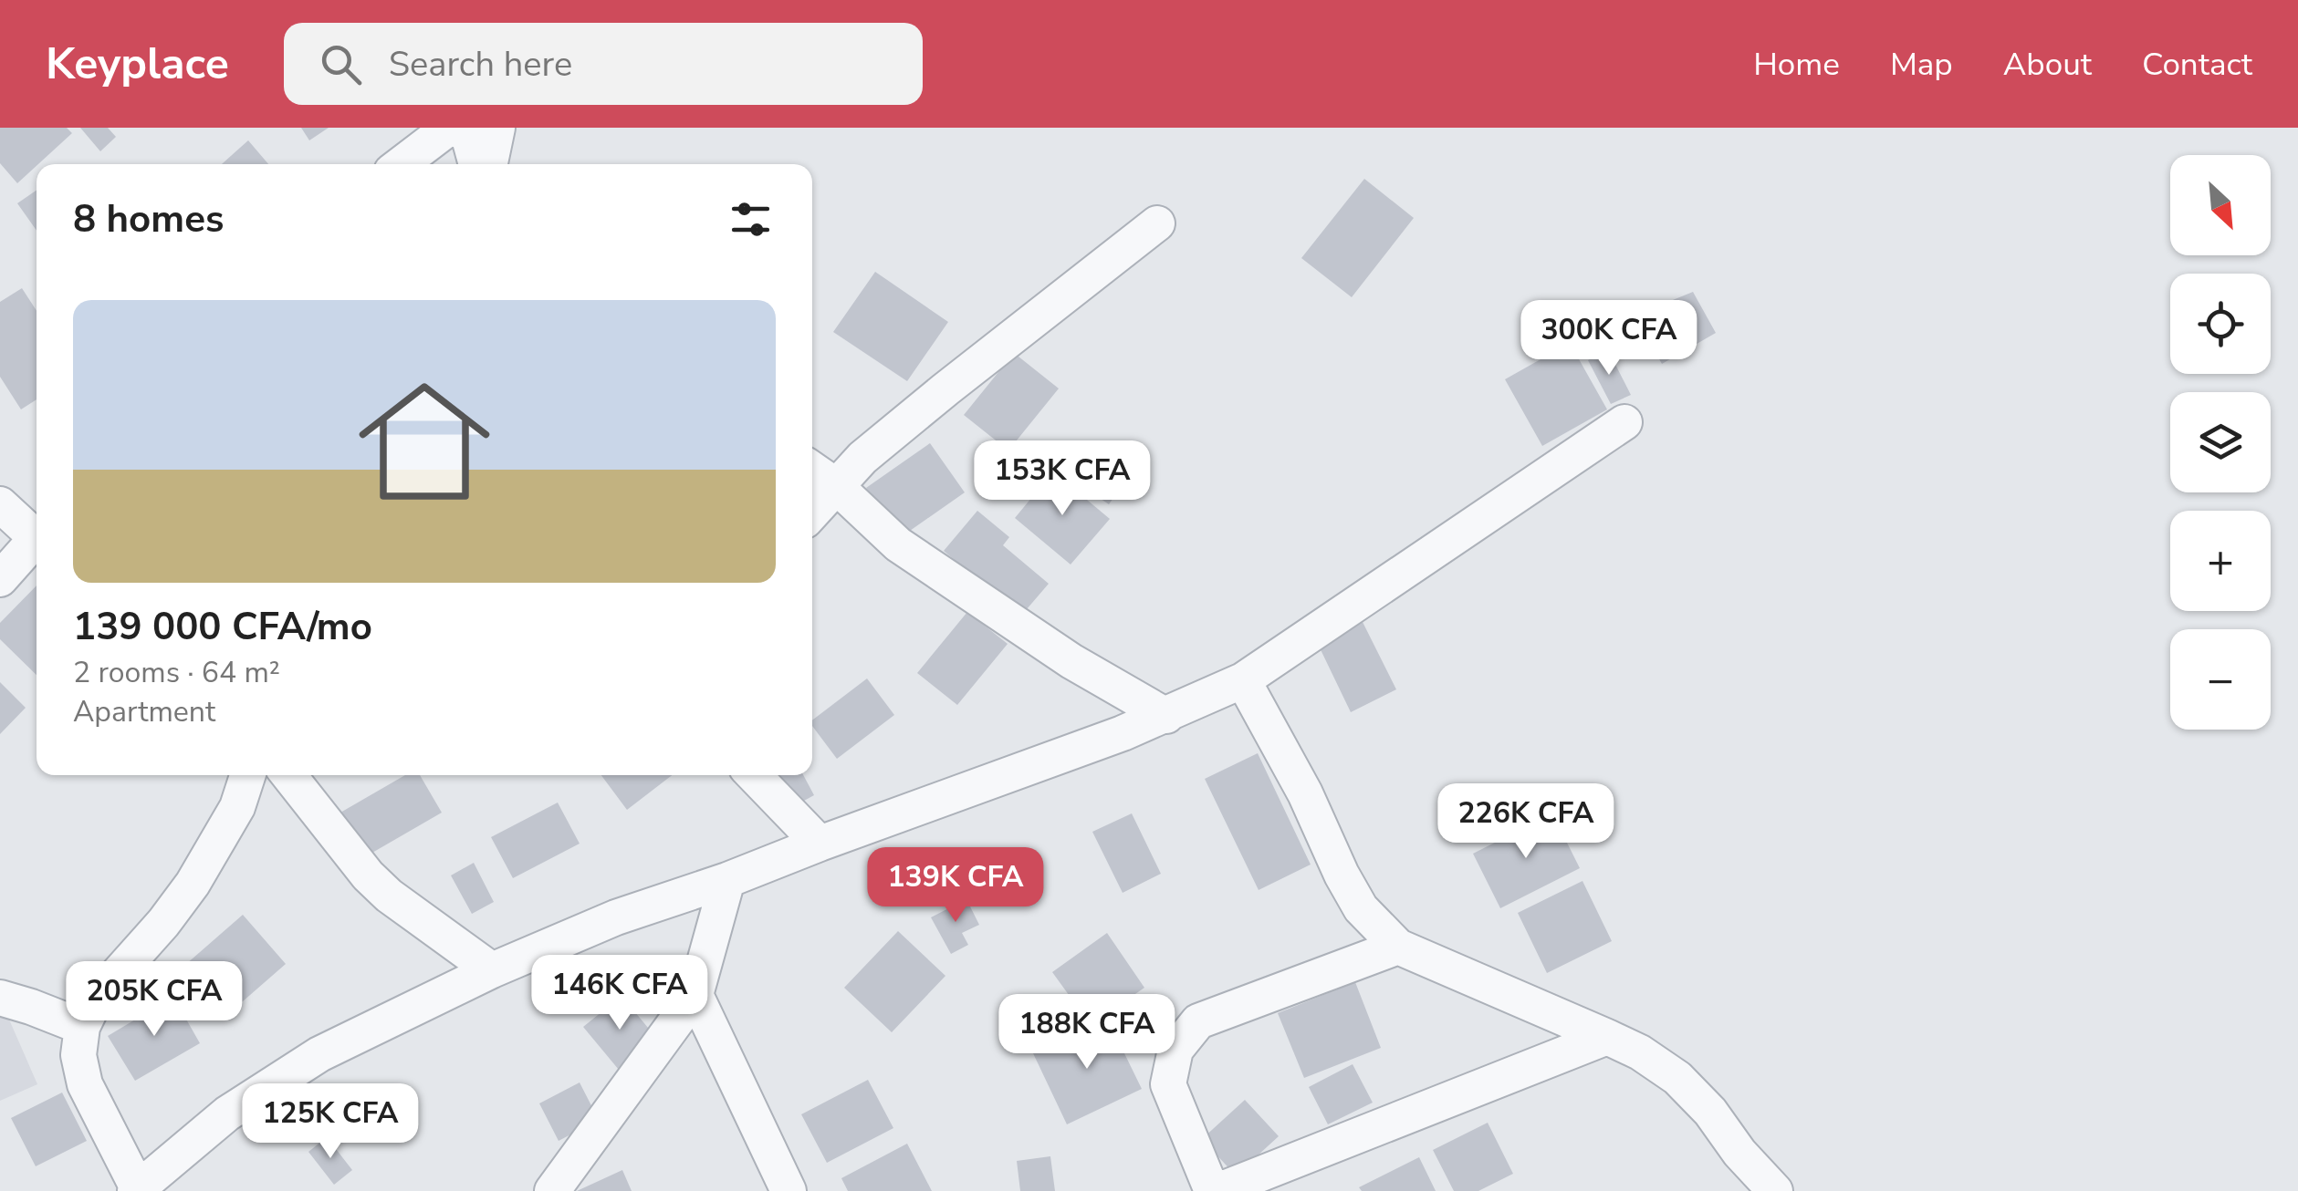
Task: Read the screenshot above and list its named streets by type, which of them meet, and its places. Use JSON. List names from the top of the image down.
{
  "north": "bottom right",
  "page": {
    "header": "Keyplace",
    "search": "Search here",
    "nav": [
      "Home",
      "Map",
      "About",
      "Contact"
    ],
    "map_buttons": ["+", "−"],
    "heading": "8 homes",
    "list": [
      {
        "name": "139 000 CFA/mo",
        "note": "2 rooms · 64 m² · Apartment"
      }
    ],
    "price": [
      "300K CFA",
      "153K CFA",
      "226K CFA",
      "139K CFA",
      "146K CFA",
      "205K CFA",
      "188K CFA",
      "125K CFA"
    ]
  }
}
